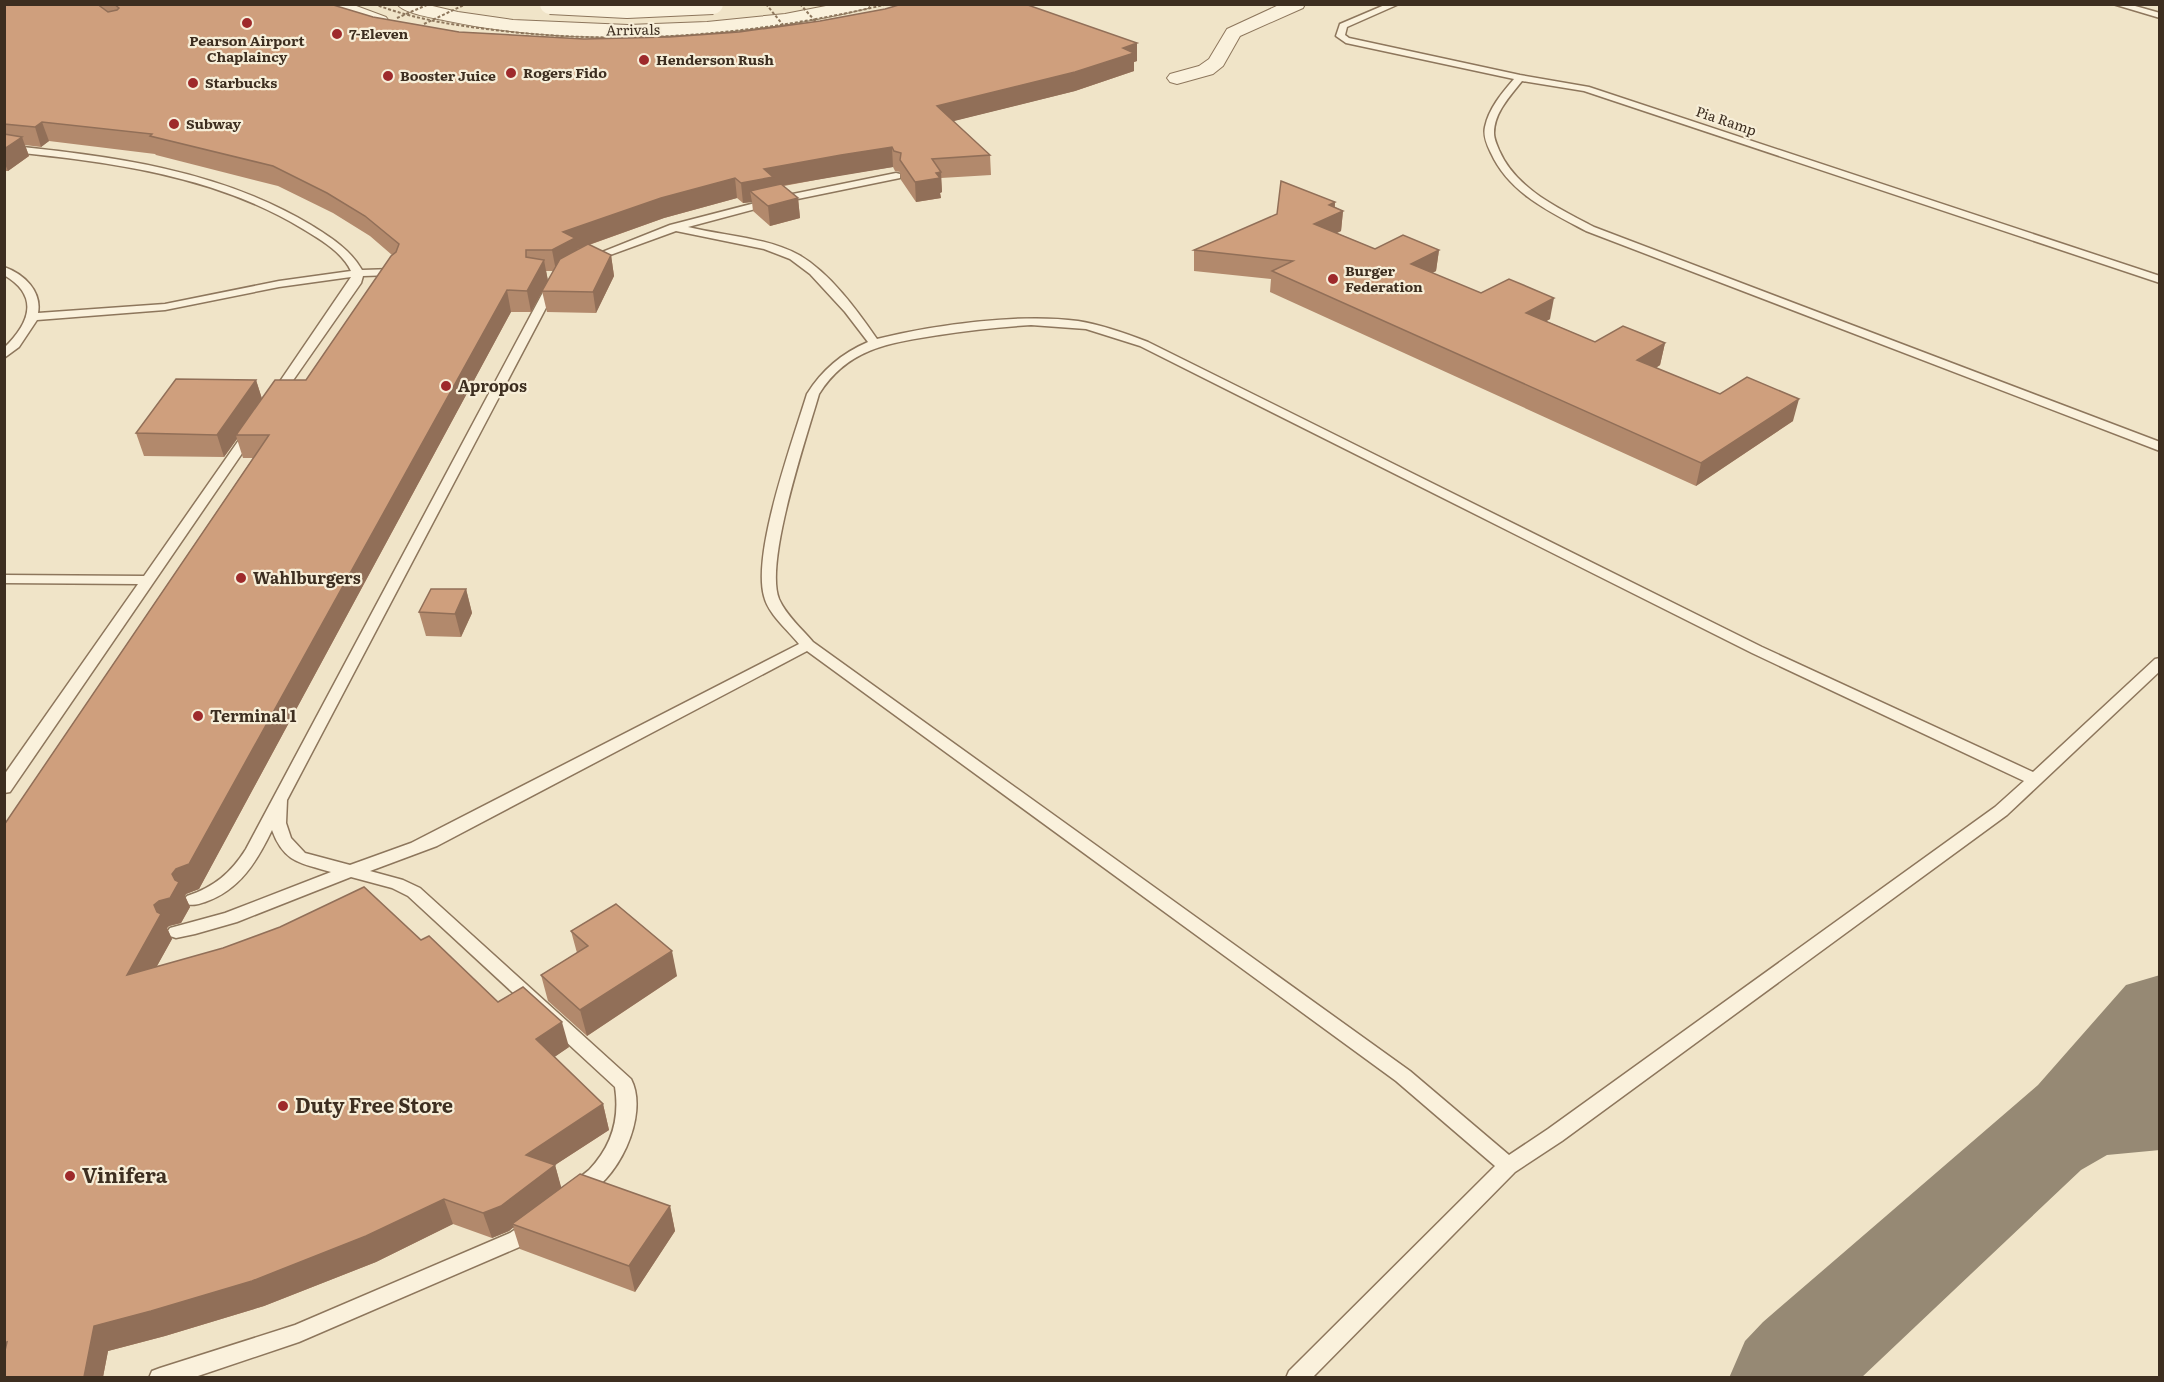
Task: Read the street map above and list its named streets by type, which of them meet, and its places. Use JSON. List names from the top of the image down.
{
  "streets": {
    "street": ["Arrivals"],
    "lane": ["Pia Ramp"]
  },
  "places": [
    "Pearson Airport Chaplaincy",
    "7-Eleven",
    "Henderson Rush",
    "Rogers Fido",
    "Booster Juice",
    "Starbucks",
    "Subway",
    "Burger Federation",
    "Apropos",
    "Wahlburgers",
    "Terminal 1",
    "Duty Free Store",
    "Vinifera"
  ]
}
